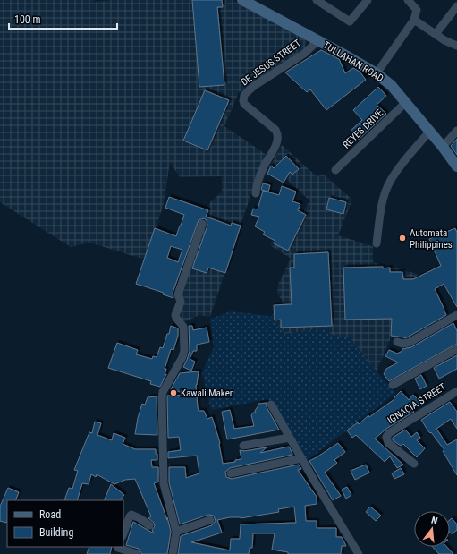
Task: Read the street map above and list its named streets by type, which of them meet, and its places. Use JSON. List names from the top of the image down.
{
  "streets": {
    "main road": ["TULLAHAN ROAD"],
    "street": ["DE JESUS STREET", "REYES DRIVE", "IGNACIA STREET"]
  },
  "crossings": [
    ["TULLAHAN ROAD", "DE JESUS STREET"],
    ["TULLAHAN ROAD", "REYES DRIVE"]
  ],
  "places": ["Automata Philippines", "Kawali Maker"],
  "legend": ["Road", "Building"],
  "scale_bar": "100 m",
  "north": "top"
}
